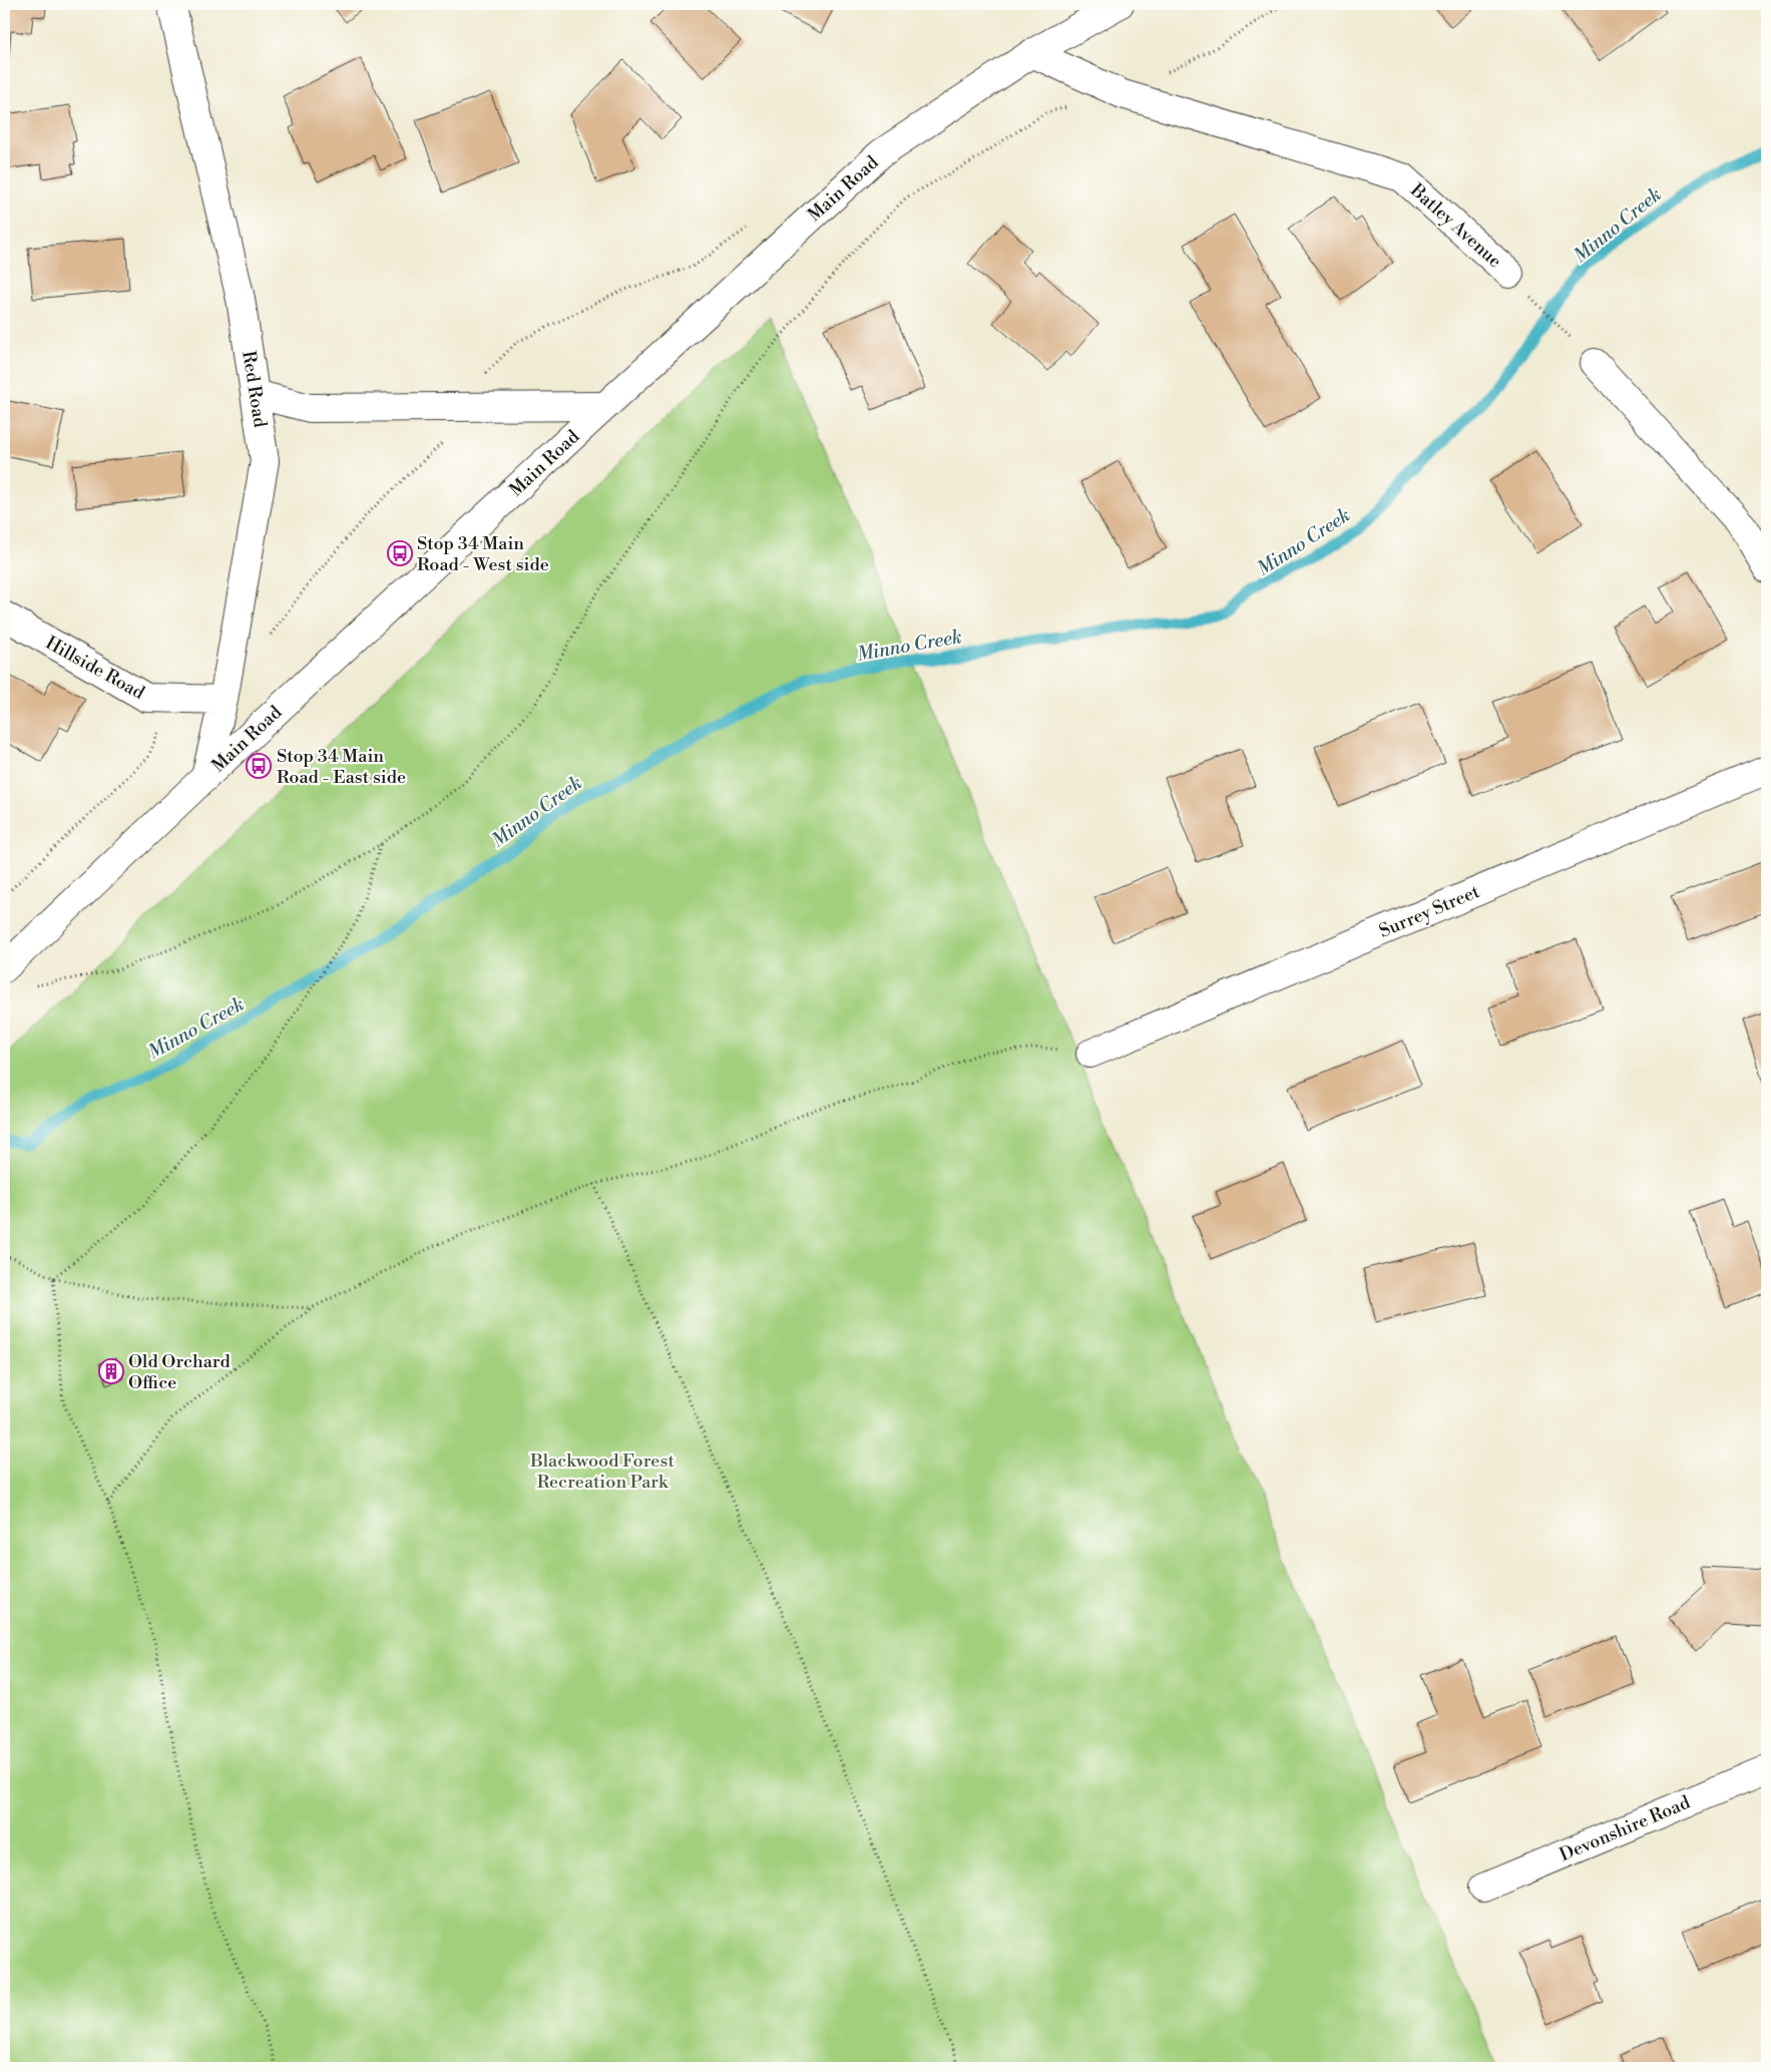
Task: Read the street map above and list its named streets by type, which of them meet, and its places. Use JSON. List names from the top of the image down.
{
  "streets": {
    "street": [
      "Main Road",
      "Batley Avenue",
      "Red Road",
      "Hillside Road",
      "Surrey Street",
      "Devonshire Road"
    ]
  },
  "crossings": [
    ["Main Road", "Batley Avenue"],
    ["Main Road", "Red Road"],
    ["Red Road", "Hillside Road"]
  ],
  "water": ["Minno Creek"],
  "parks": ["Blackwood Forest Recreation Park"],
  "places": {
    "bus stop": ["Stop 34 Main Road - West side", "Stop 34 Main Road - East side"],
    "building": ["Old Orchard Office"]
  }
}
